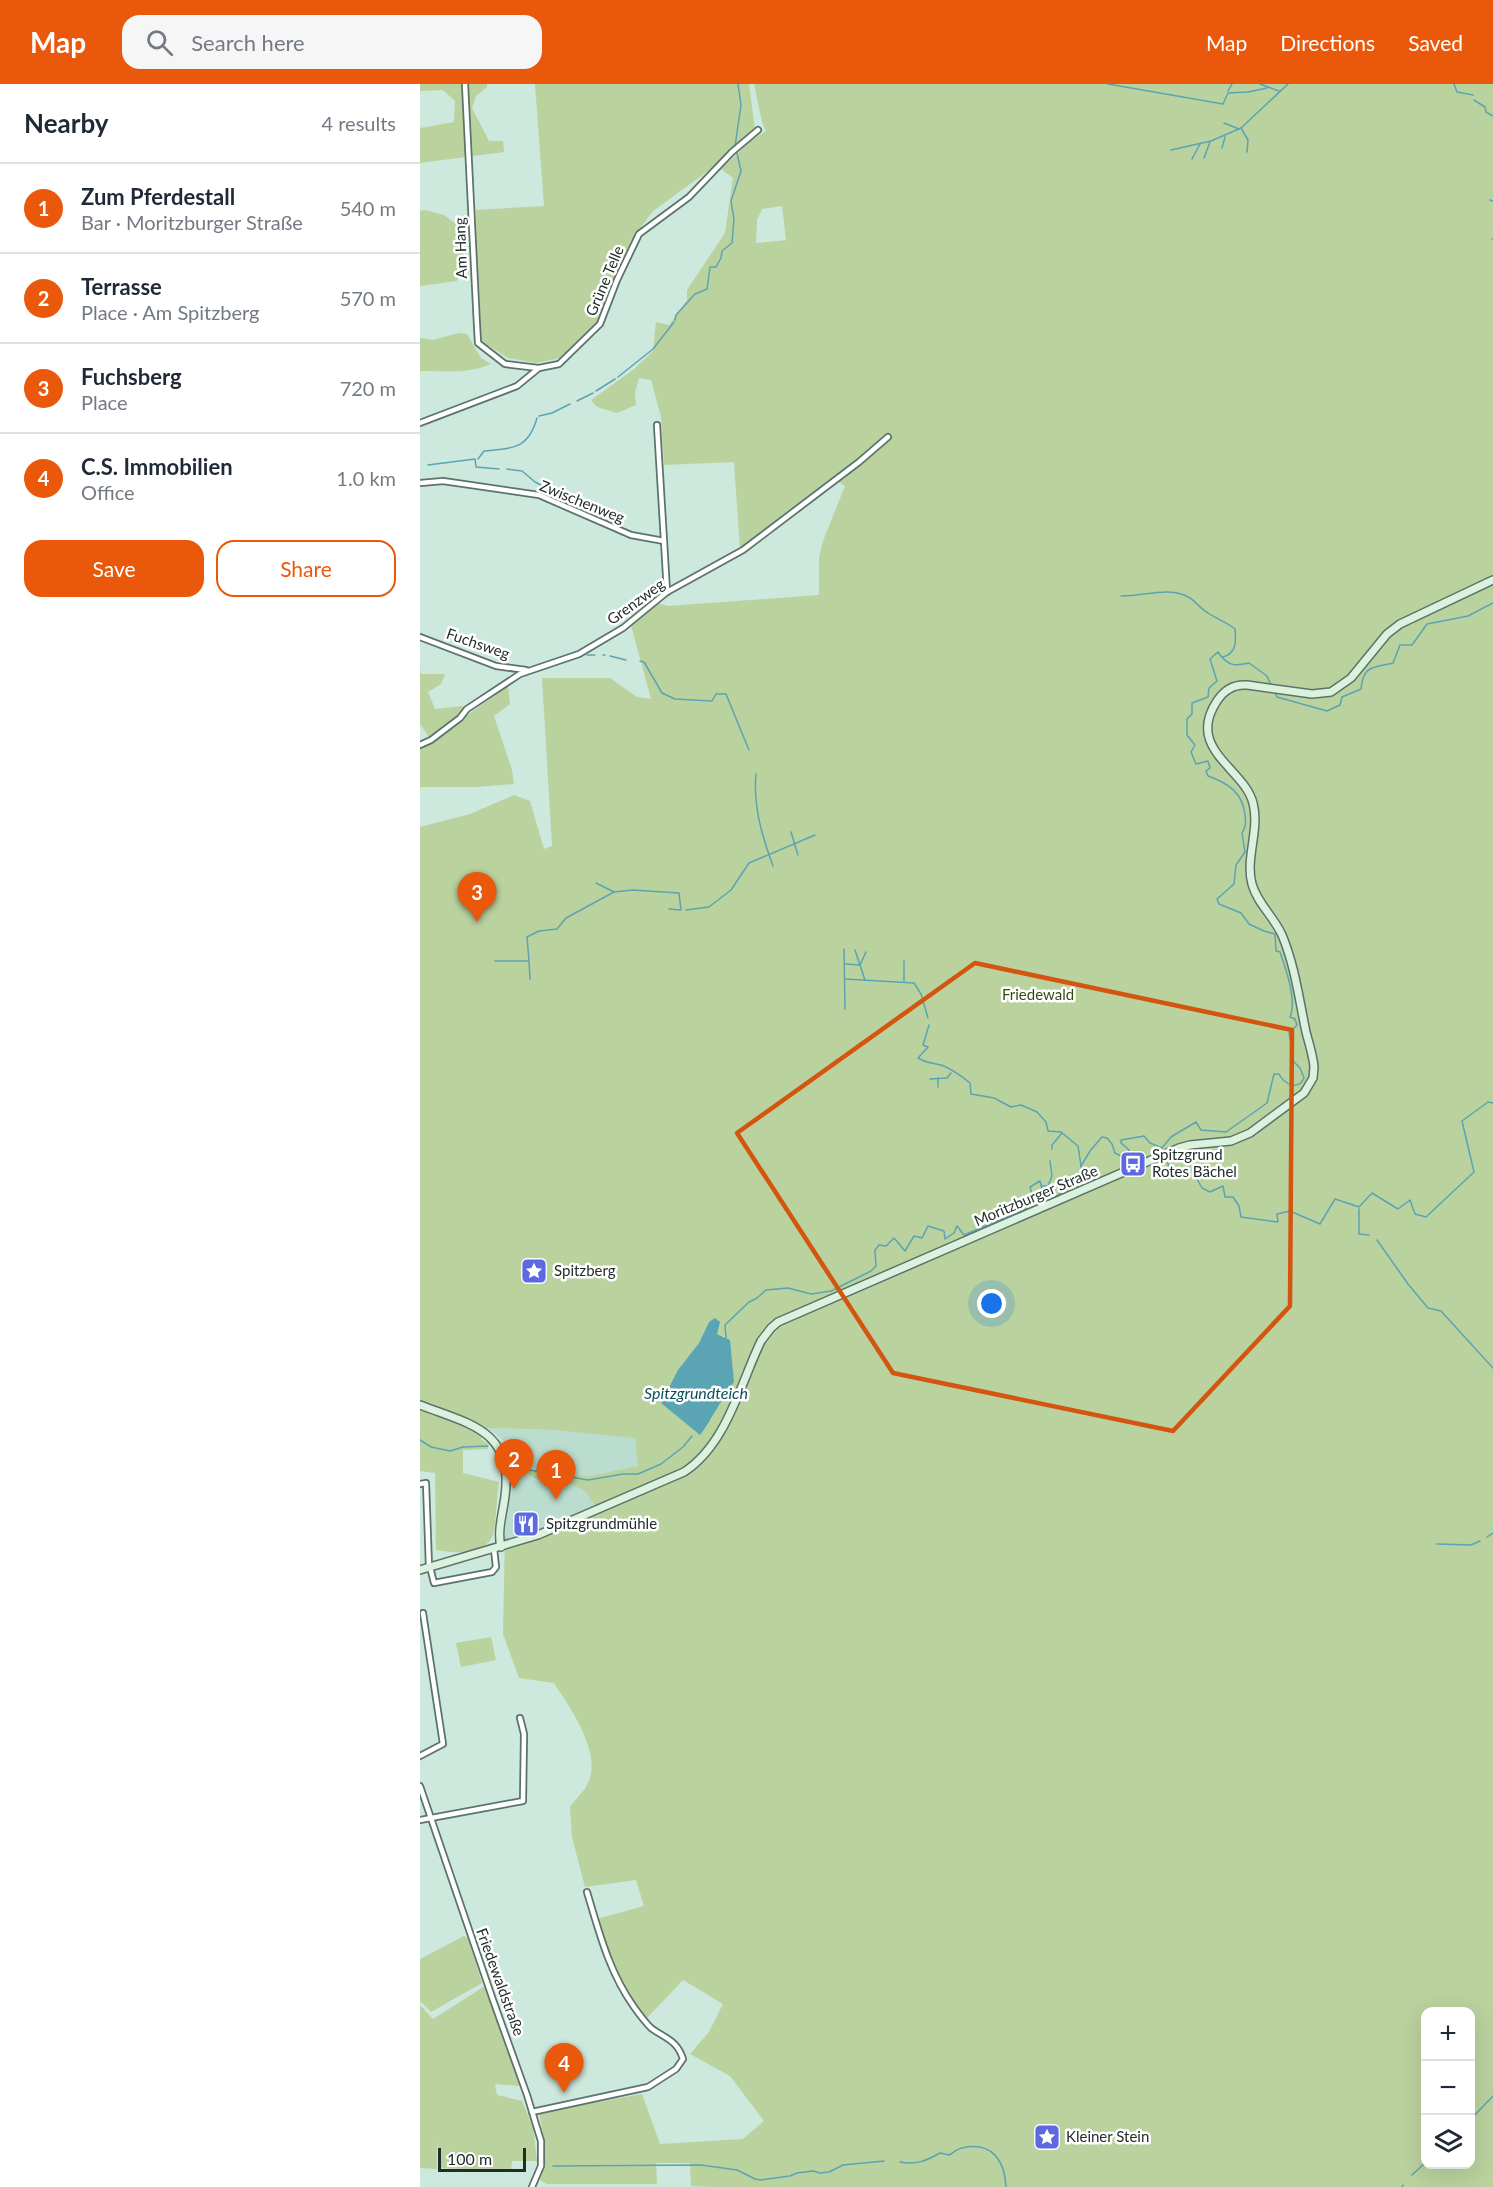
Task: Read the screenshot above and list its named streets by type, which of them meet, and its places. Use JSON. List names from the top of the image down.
{
  "streets": {
    "street": [
      "Am Hang",
      "Grüne Telle",
      "Zwischenweg",
      "Grenzweg",
      "Fuchsweg",
      "Moritzburger Straße",
      "Friedewaldstraße"
    ]
  },
  "crossings": [
    ["Am Hang", "Grüne Telle"],
    ["Grenzweg", "Fuchsweg"]
  ],
  "water": ["Spitzgrundteich"],
  "parks": ["Friedewald"],
  "places": {
    "bus stop": ["Spitzgrund Rotes Bächel"],
    "place": ["Spitzberg", "Kleiner Stein"],
    "restaurant": ["Spitzgrundmühle"]
  },
  "scale_bar": "100 m",
  "page": {
    "header": "Map",
    "search": "Search here",
    "nav": ["Map", "Directions", "Saved"],
    "heading": ["Nearby", "4 results"],
    "list": [
      {
        "mark": "1",
        "name": "Zum Pferdestall",
        "note": "Bar · Moritzburger Straße",
        "value": "540 m"
      },
      {
        "mark": "2",
        "name": "Terrasse",
        "note": "Place · Am Spitzberg",
        "value": "570 m"
      },
      {
        "mark": "3",
        "name": "Fuchsberg",
        "note": "Place",
        "value": "720 m"
      },
      {
        "mark": "4",
        "name": "C.S. Immobilien",
        "note": "Office",
        "value": "1.0 km"
      }
    ],
    "buttons": ["Save", "Share"],
    "pins": [
      "3",
      "2",
      "1",
      "4"
    ],
    "map_buttons": ["+", "−"],
    "scale": "100 m"
  }
}
